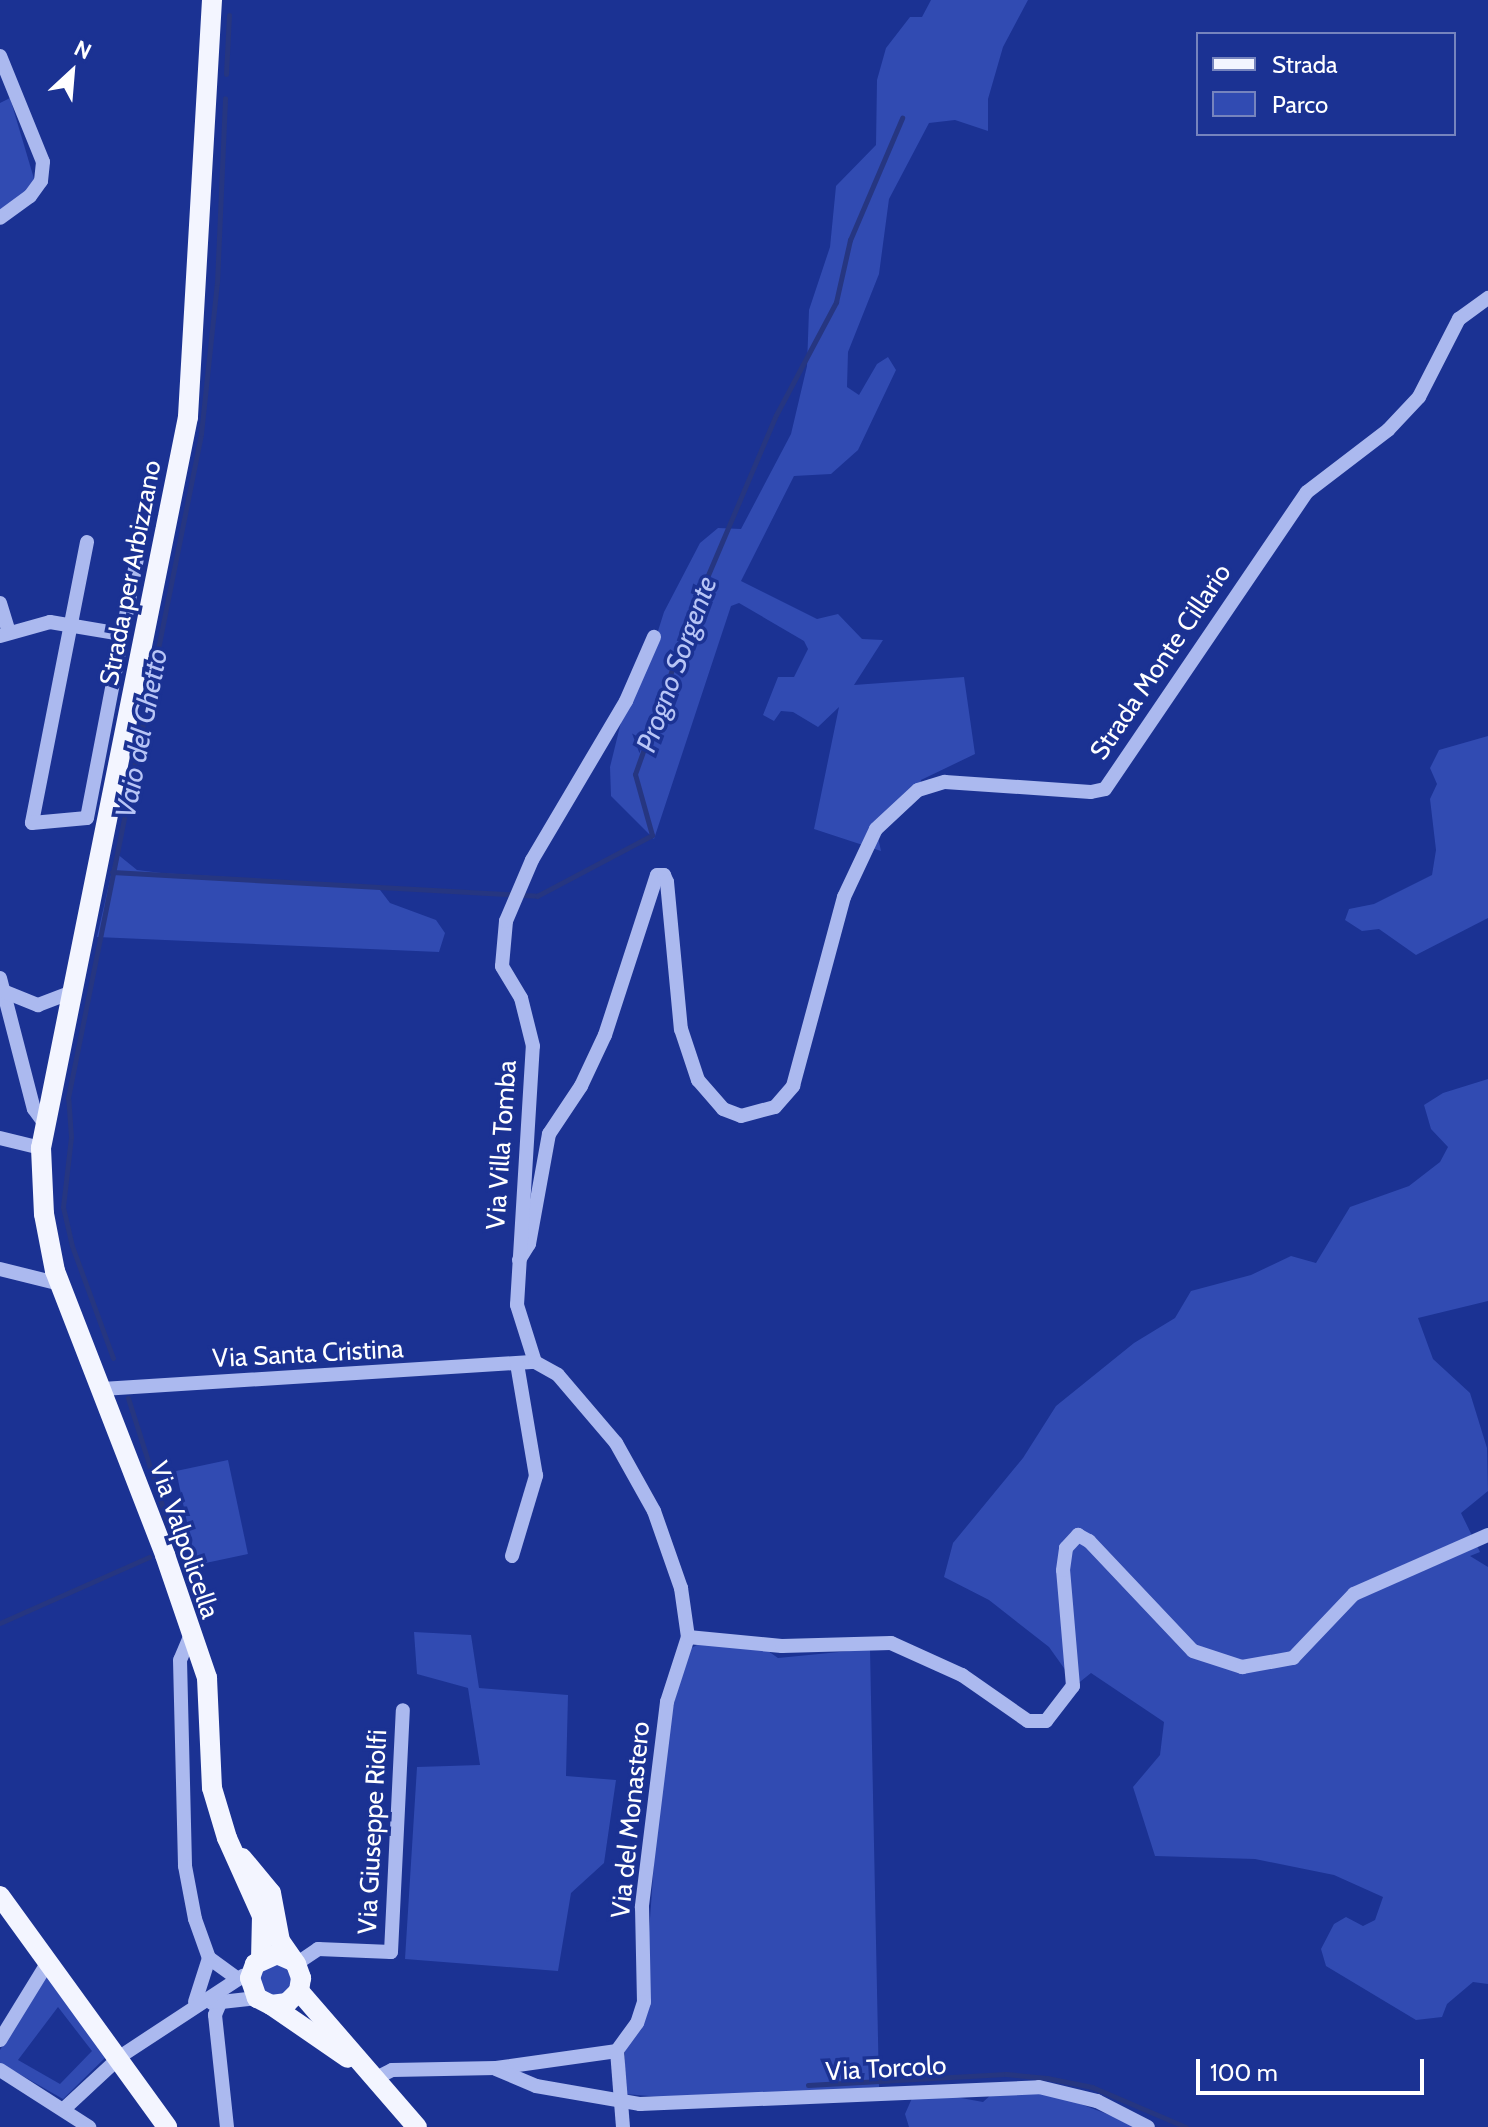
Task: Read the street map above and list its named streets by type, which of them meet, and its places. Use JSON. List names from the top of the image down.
{
  "streets": {
    "main road": ["Strada per Arbizzano", "Via Valpolicella"],
    "street": [
      "Strada Monte Cillario",
      "Via Villa Tomba",
      "Via Santa Cristina",
      "Via del Monastero",
      "Via Giuseppe Riolfi",
      "Via Torcolo"
    ]
  },
  "crossings": [
    ["Strada per Arbizzano", "Via Valpolicella"],
    ["Strada Monte Cillario", "Via Villa Tomba"],
    ["Via Villa Tomba", "Via Santa Cristina"],
    ["Via Villa Tomba", "Via del Monastero"],
    ["Via Santa Cristina", "Via Valpolicella"],
    ["Via Santa Cristina", "Via del Monastero"]
  ],
  "water": ["Progno Sorgente", "Vaio del Ghetto"],
  "legend": ["Strada", "Parco"],
  "scale_bar": "100 m",
  "north": "top right"
}
